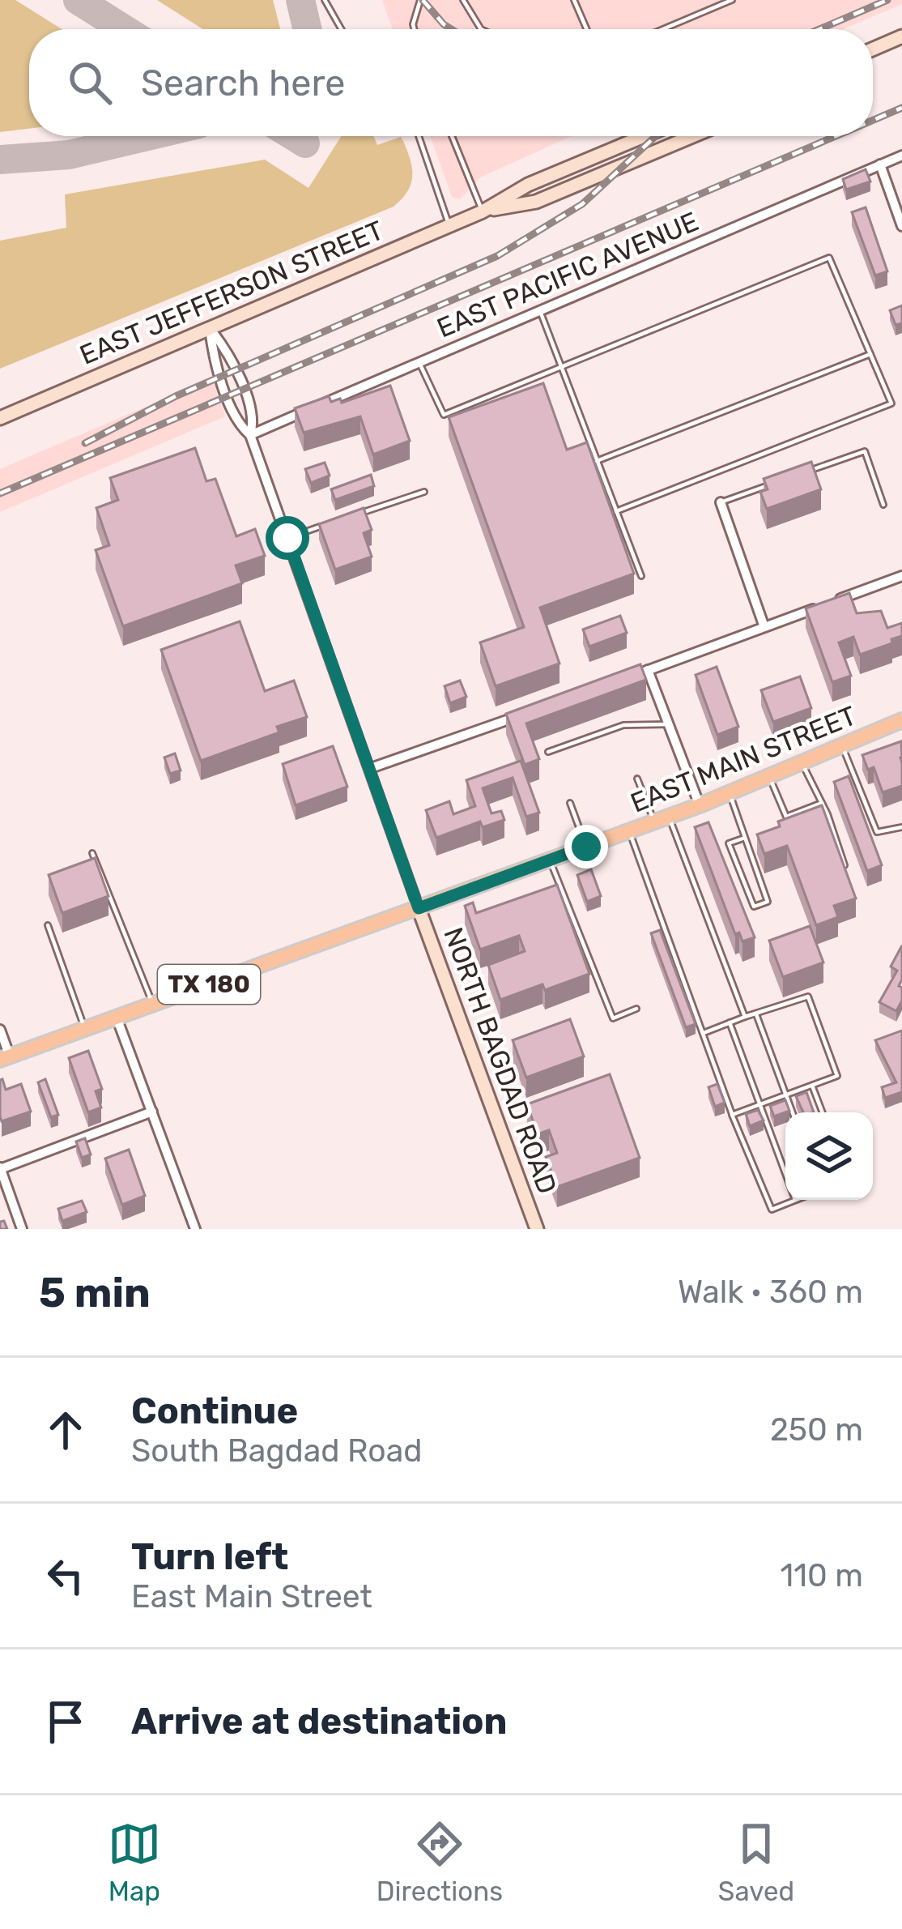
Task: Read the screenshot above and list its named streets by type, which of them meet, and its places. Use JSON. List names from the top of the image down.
{
  "streets": {
    "main road": [
      "EAST JEFFERSON STREET",
      "EAST MAIN STREET",
      "TX 180",
      "NORTH BAGDAD ROAD"
    ],
    "street": ["EAST PACIFIC AVENUE"]
  },
  "crossings": [
    ["EAST MAIN STREET", "NORTH BAGDAD ROAD"]
  ],
  "page": {
    "search": "Search here",
    "heading": ["5 min", "Walk · 360 m"],
    "list": [
      ["Continue", "South Bagdad Road", "250 m"],
      ["Turn left", "East Main Street", "110 m"],
      "Arrive at destination"
    ],
    "nav": ["Map", "Directions", "Saved"]
  }
}
